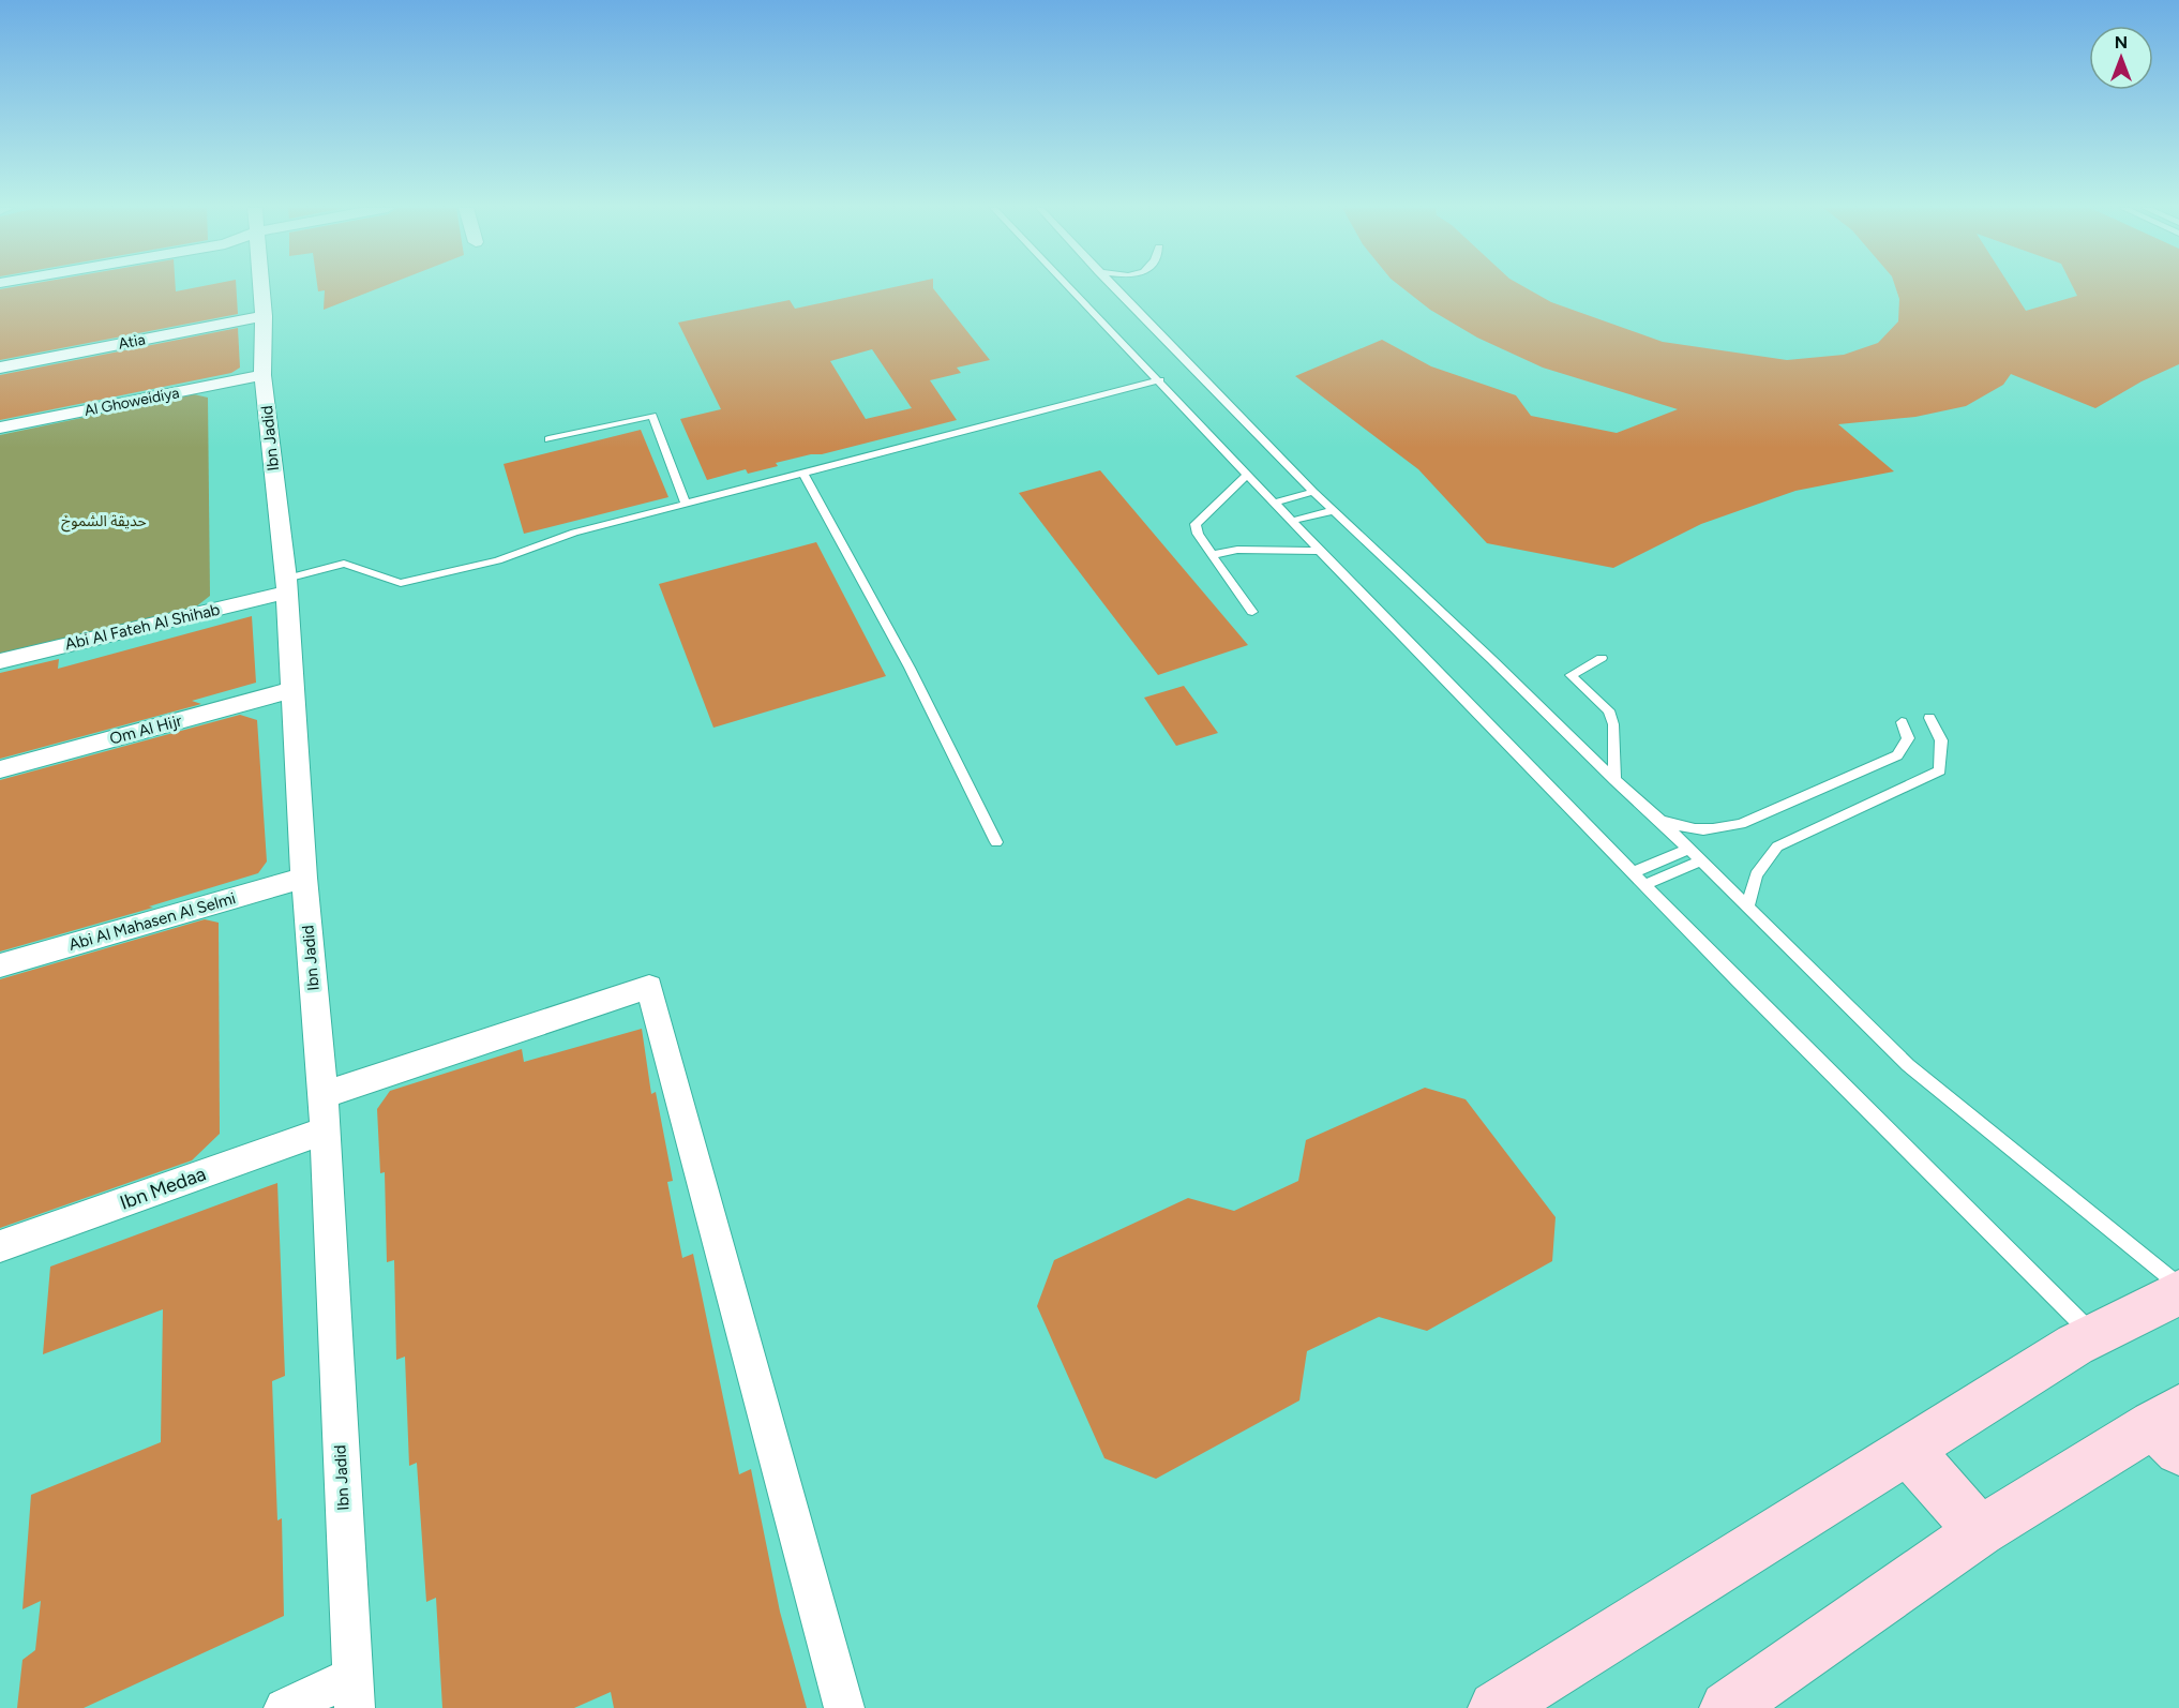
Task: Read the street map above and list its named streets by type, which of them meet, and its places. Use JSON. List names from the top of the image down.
{
  "streets": {
    "street": [
      "Atia",
      "Al Ghoweidiya",
      "Ibn Jadid",
      "Abi Al Fateh Al Shihab",
      "Om Al Hijr",
      "Abi Al Mahasen Al Selmi",
      "Ibn Medaa"
    ]
  },
  "crossings": [
    ["Atia", "Ibn Jadid"],
    ["Al Ghoweidiya", "Ibn Jadid"],
    ["Ibn Jadid", "Abi Al Fateh Al Shihab"],
    ["Ibn Jadid", "Om Al Hijr"],
    ["Ibn Jadid", "Abi Al Mahasen Al Selmi"],
    ["Ibn Jadid", "Ibn Medaa"]
  ],
  "parks": ["حديقة الشموخ"],
  "north": "top"
}
